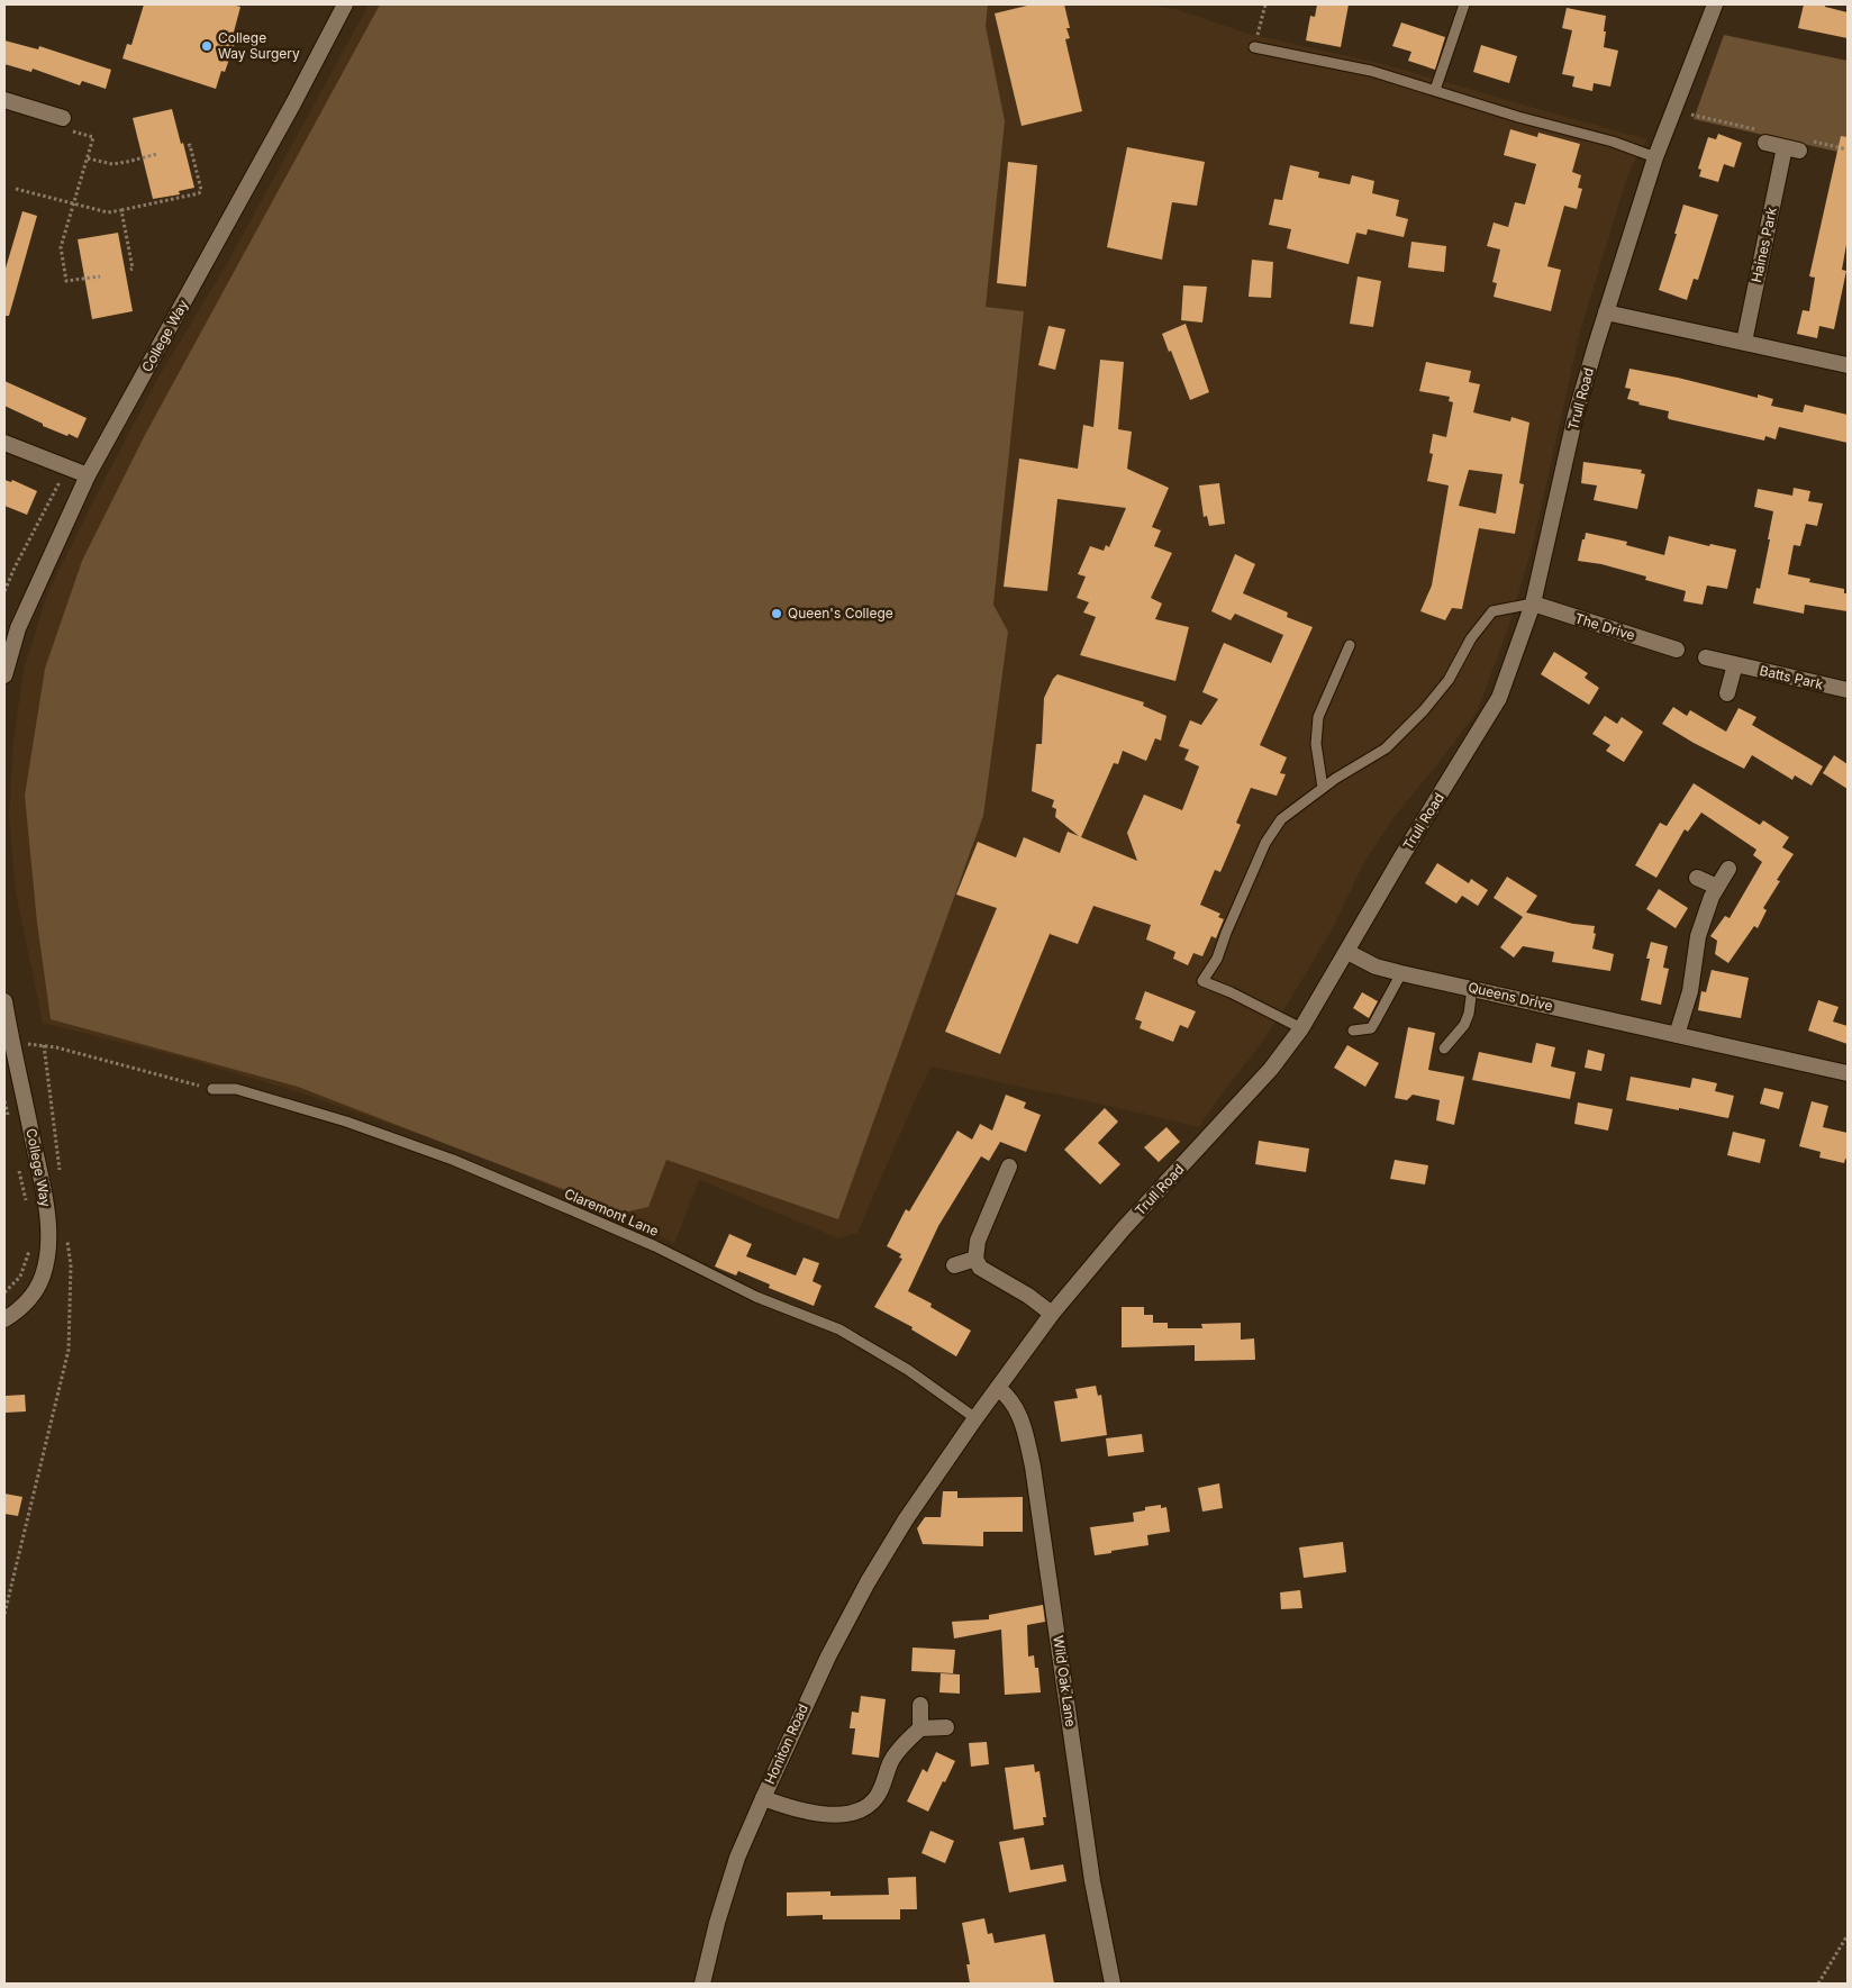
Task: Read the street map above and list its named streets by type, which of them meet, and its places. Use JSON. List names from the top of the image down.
{
  "streets": {
    "street": [
      "Haines Park",
      "College Way",
      "Trull Road",
      "The Drive",
      "Batts Park",
      "Queens Drive",
      "Wild Oak Lane",
      "Honiton Road"
    ],
    "lane": ["Claremont Lane"]
  },
  "crossings": [
    ["Trull Road", "The Drive"],
    ["Trull Road", "Queens Drive"],
    ["Trull Road", "Claremont Lane"],
    ["Trull Road", "Wild Oak Lane"],
    ["Trull Road", "Honiton Road"]
  ],
  "places": ["College Way Surgery", "Queen's College"]
}
